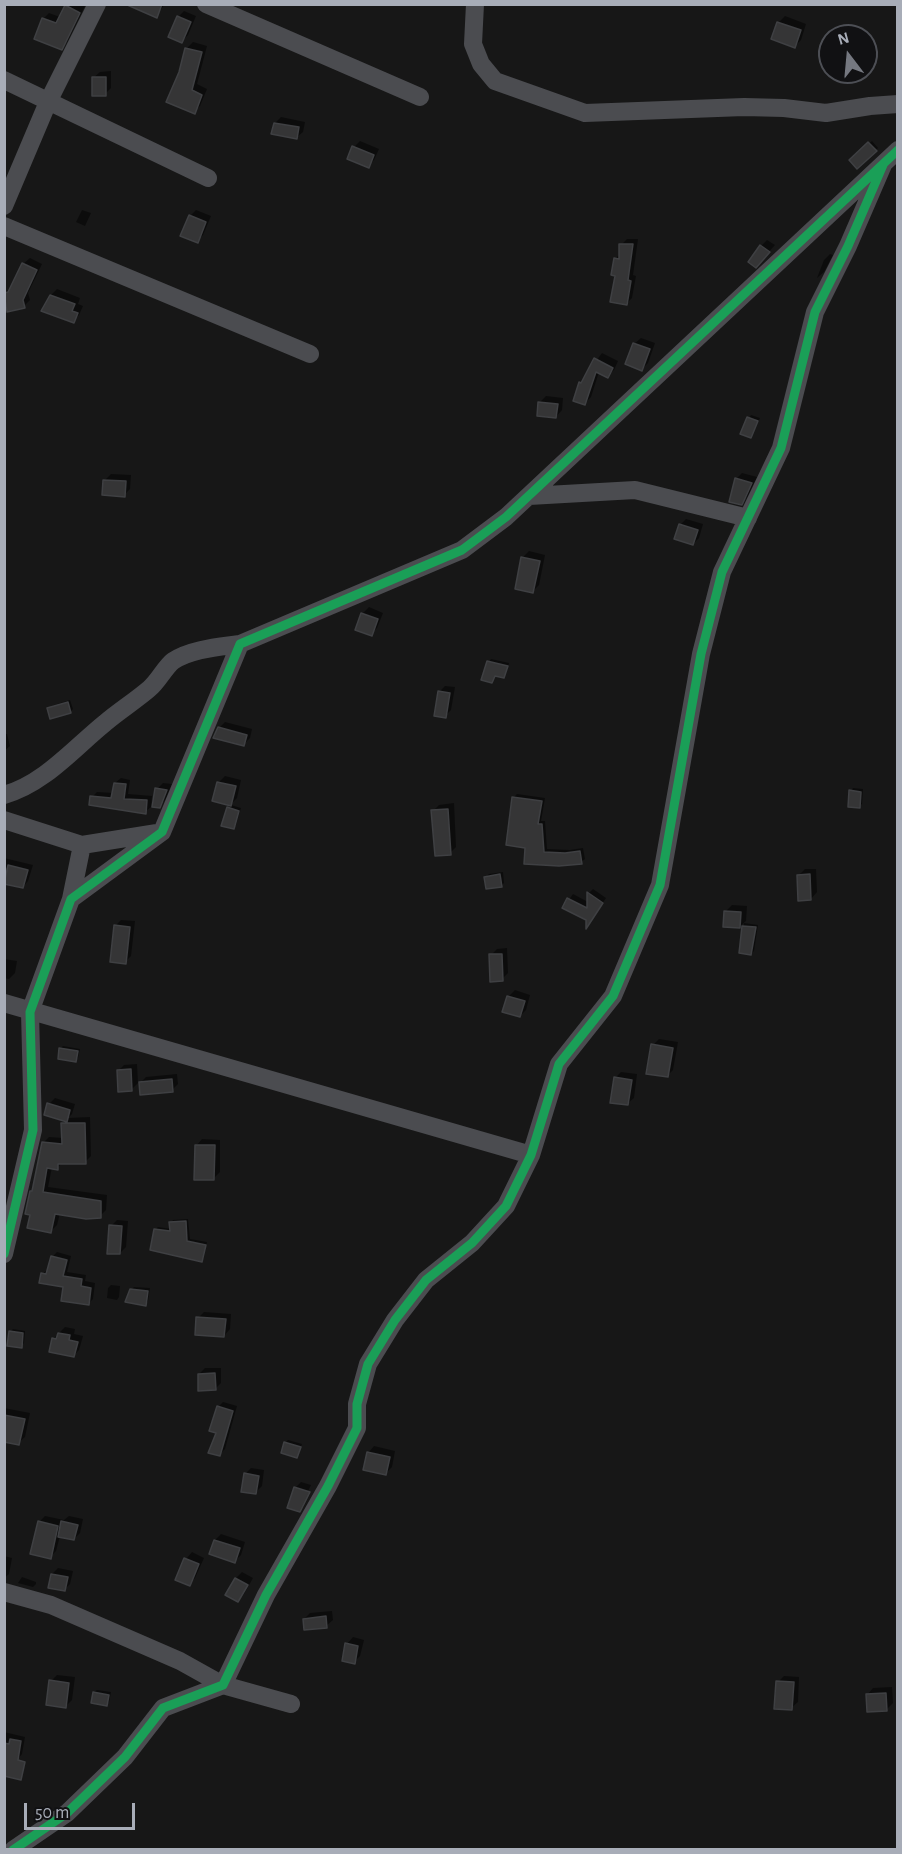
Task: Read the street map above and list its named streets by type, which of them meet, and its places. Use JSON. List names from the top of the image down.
{
  "scale_bar": "50 m",
  "north": "top"
}
